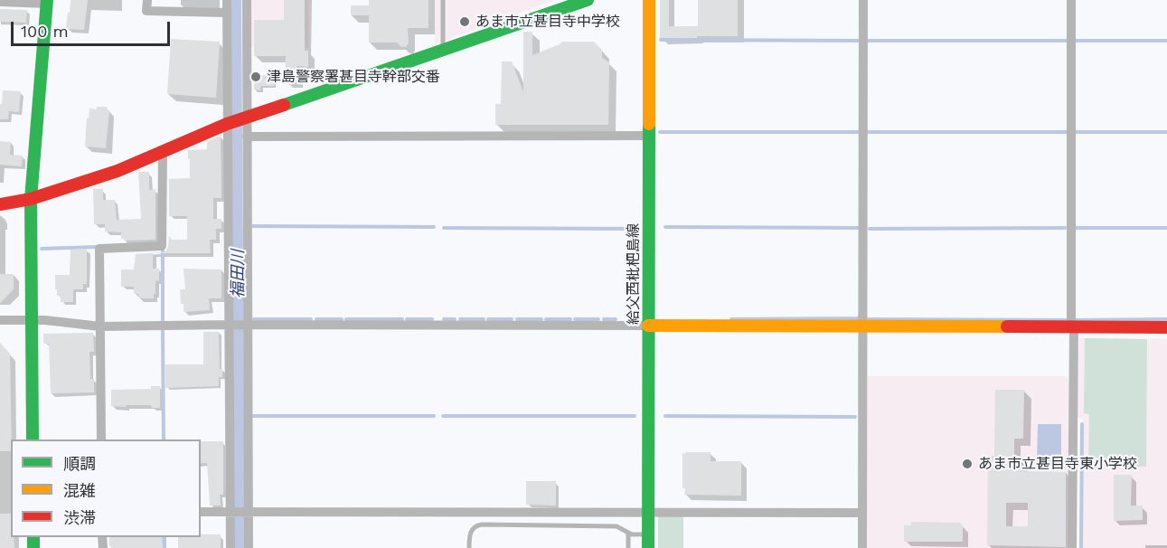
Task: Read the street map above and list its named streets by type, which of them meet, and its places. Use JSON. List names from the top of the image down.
{
  "streets": {
    "street": ["給父西枇杷島線"]
  },
  "water": ["福田川"],
  "places": ["あま市立甚目寺中学校", "津島警察署甚目寺幹部交番", "あま市立甚目寺東小学校"],
  "legend": ["順調", "混雑", "渋滞"],
  "scale_bar": "100 m"
}
